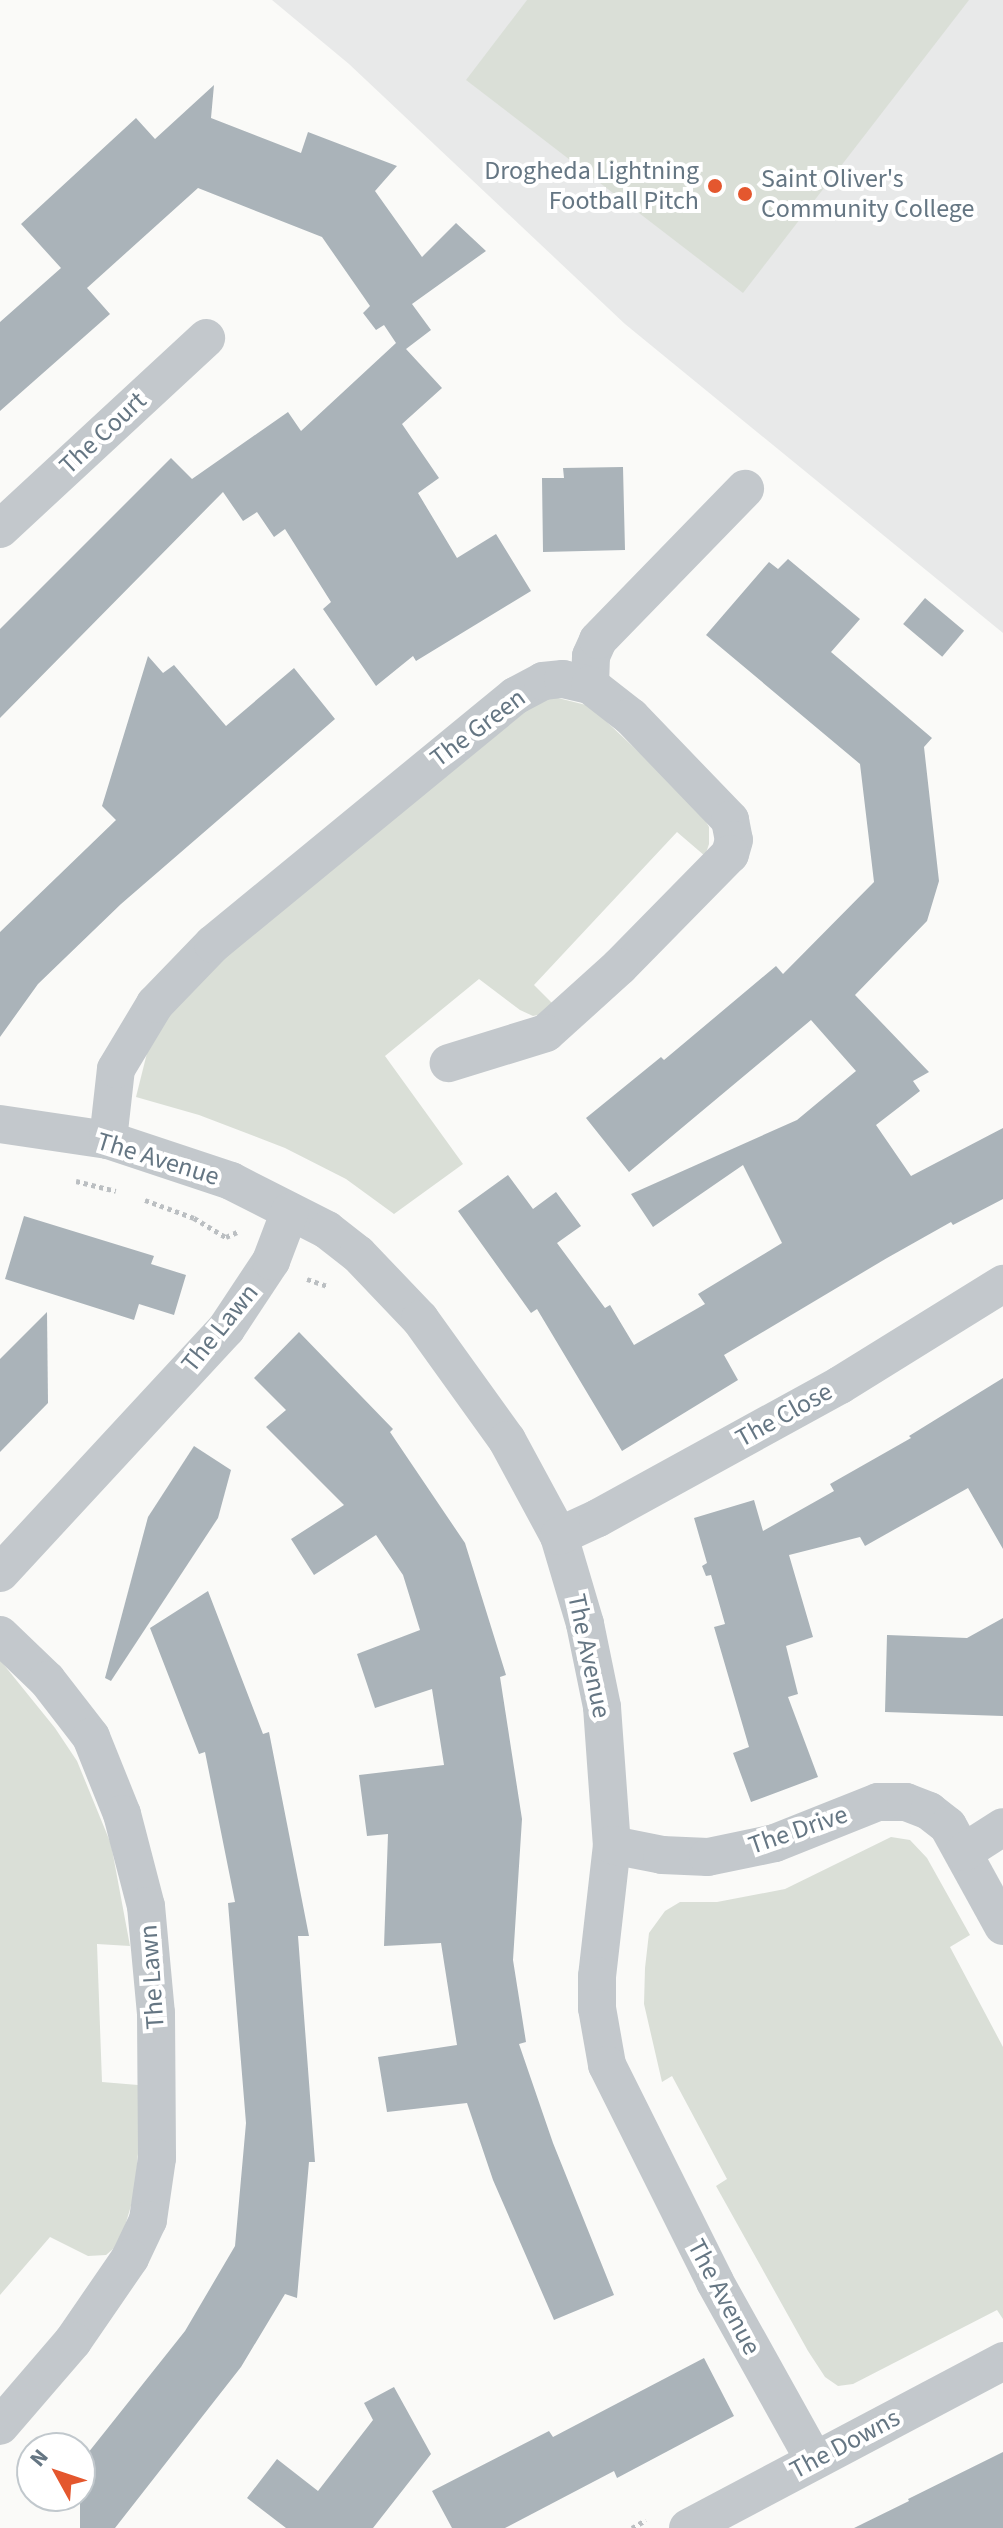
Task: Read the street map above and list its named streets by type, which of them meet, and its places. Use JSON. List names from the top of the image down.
{
  "streets": {
    "street": [
      "The Court",
      "The Green",
      "The Avenue",
      "The Lawn",
      "The Close",
      "The Drive",
      "The Downs"
    ]
  },
  "crossings": [
    ["The Green", "The Avenue"],
    ["The Avenue", "The Lawn"],
    ["The Avenue", "The Close"],
    ["The Avenue", "The Drive"],
    ["The Avenue", "The Downs"]
  ],
  "places": ["Drogheda Lightning Football Pitch", "Saint Oliver's Community College"],
  "north": "top left"
}
